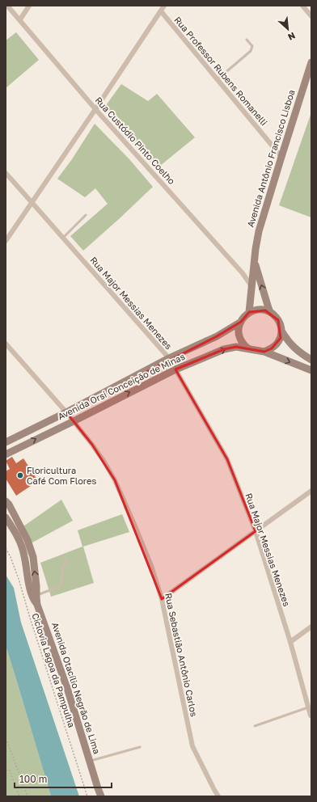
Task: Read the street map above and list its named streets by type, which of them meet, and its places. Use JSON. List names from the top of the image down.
{
  "streets": {
    "street": [
      "Rua Professor Rubens Romanelli",
      "Rua Custódio Pinto Coelho",
      "Avenida Antônio Francisco Lisboa",
      "Rua Major Messias Menezes",
      "Avenida Orsi Conceição de Minas",
      "Rua Sebastião Antônio Carlos",
      "Avenida Otacílio Negrão de Lima"
    ],
    "path": ["Ciclovia Lagoa da Pampulha"]
  },
  "crossings": [
    ["Rua Professor Rubens Romanelli", "Avenida Antônio Francisco Lisboa"],
    ["Rua Custódio Pinto Coelho", "Avenida Antônio Francisco Lisboa"],
    ["Avenida Antônio Francisco Lisboa", "Avenida Orsi Conceição de Minas"],
    ["Rua Major Messias Menezes", "Avenida Orsi Conceição de Minas"],
    ["Avenida Orsi Conceição de Minas", "Rua Sebastião Antônio Carlos"]
  ],
  "places": ["Floricultura Café Com Flores"],
  "scale_bar": "100 m",
  "north": "bottom right"
}
